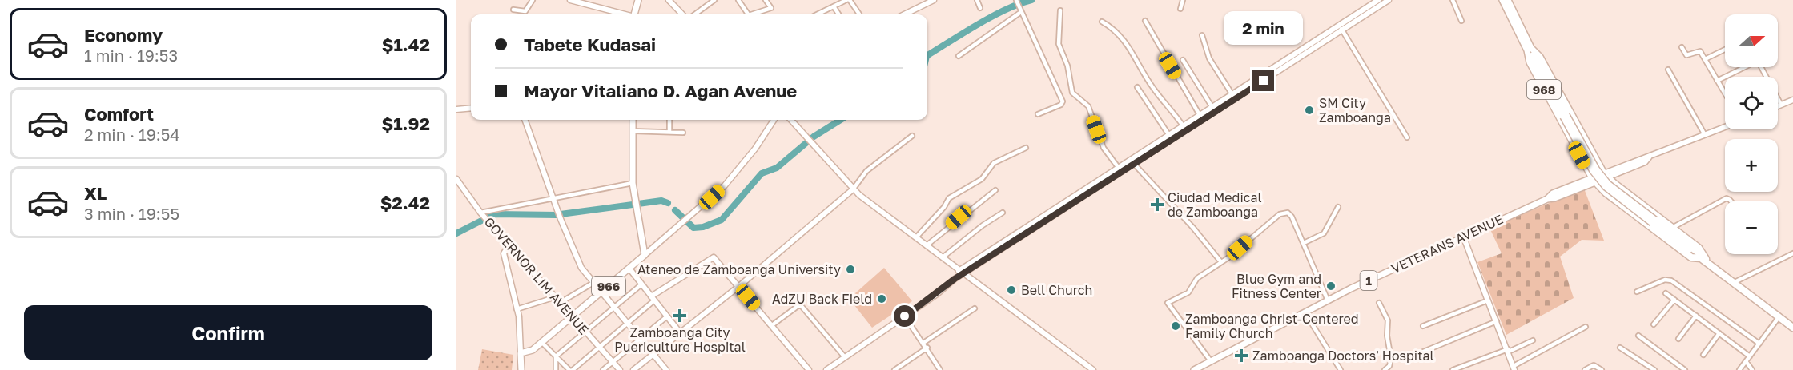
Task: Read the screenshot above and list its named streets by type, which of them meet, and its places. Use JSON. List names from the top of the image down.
{
  "streets": {
    "main road": [
      "968",
      "VETERANS AVENUE",
      "GOVERNOR LIM AVENUE",
      "1",
      "966"
    ]
  },
  "crossings": [
    ["968", "VETERANS AVENUE"],
    ["968", "1"],
    ["VETERANS AVENUE", "1"],
    ["GOVERNOR LIM AVENUE", "966"]
  ],
  "places": {
    "other": [
      "SM City Zamboanga",
      "Ateneo de Zamboanga University",
      "Blue Gym and Fitness Center",
      "Bell Church",
      "AdZU Back Field",
      "Zamboanga Christ-Centered Family Church"
    ],
    "health": ["Ciudad Medical de Zamboanga", "Zamboanga City Puericulture Hospital", "Zamboanga Doctors' Hospital"]
  },
  "north": "right",
  "page": {
    "list": [
      {
        "name": "Economy",
        "note": "1 min · 19:53",
        "value": "$1.42"
      },
      {
        "name": "Comfort",
        "note": "2 min · 19:54",
        "value": "$1.92"
      },
      {
        "name": "XL",
        "note": "3 min · 19:55",
        "value": "$2.42"
      }
    ],
    "bubble": "2 min",
    "map_buttons": ["+", "−"],
    "banner": ["Tabete Kudasai", "Mayor Vitaliano D. Agan Avenue"],
    "buttons": "Confirm"
  }
}
